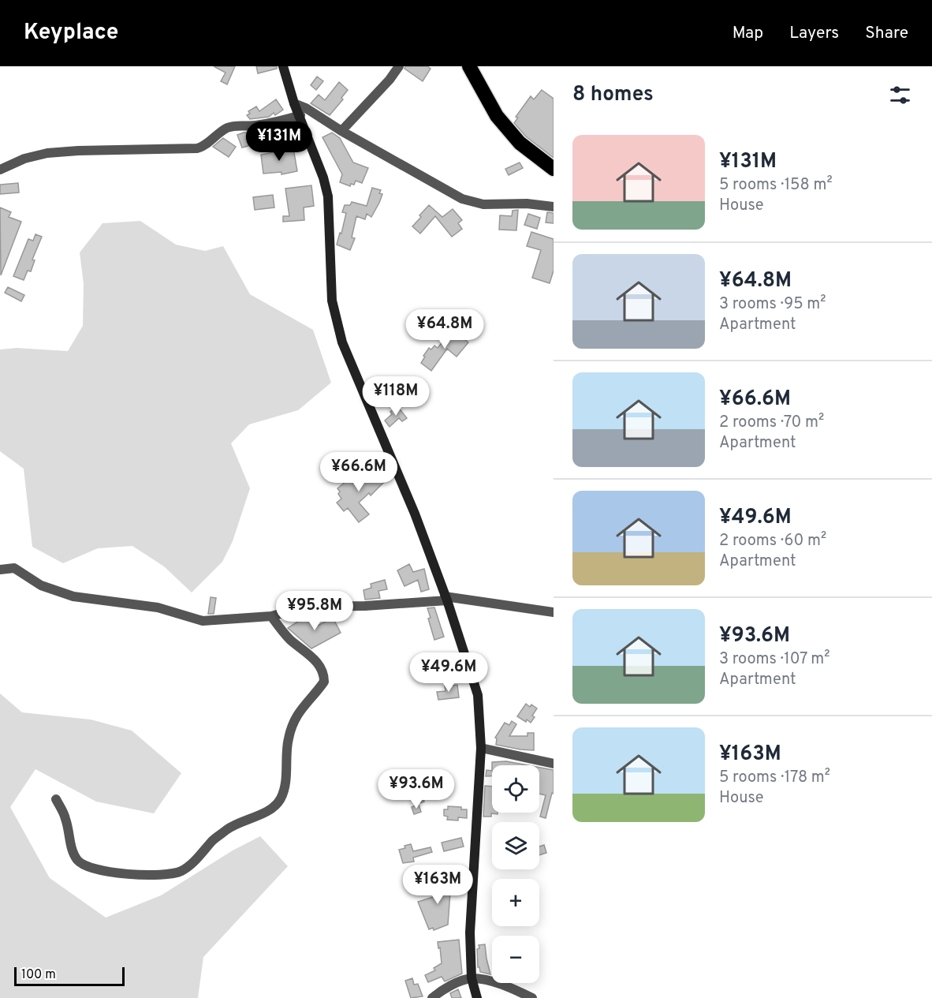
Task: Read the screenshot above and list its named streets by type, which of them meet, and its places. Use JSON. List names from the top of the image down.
{
  "scale_bar": "100 m",
  "page": {
    "header": "Keyplace",
    "nav": ["Map", "Layers", "Share"],
    "heading": "8 homes",
    "price": [
      "¥131M",
      "¥64.8M",
      "¥118M",
      "¥66.6M",
      "¥95.8M",
      "¥49.6M",
      "¥93.6M",
      "¥163M"
    ],
    "list": [
      {
        "name": "¥131M",
        "note": "5 rooms · 158 m² · House"
      },
      {
        "name": "¥64.8M",
        "note": "3 rooms · 95 m² · Apartment"
      },
      {
        "name": "¥66.6M",
        "note": "2 rooms · 70 m² · Apartment"
      },
      {
        "name": "¥49.6M",
        "note": "2 rooms · 60 m² · Apartment"
      },
      {
        "name": "¥93.6M",
        "note": "3 rooms · 107 m² · Apartment"
      },
      {
        "name": "¥163M",
        "note": "5 rooms · 178 m² · House"
      }
    ],
    "map_buttons": ["+", "−"],
    "scale": "100 m"
  }
}
